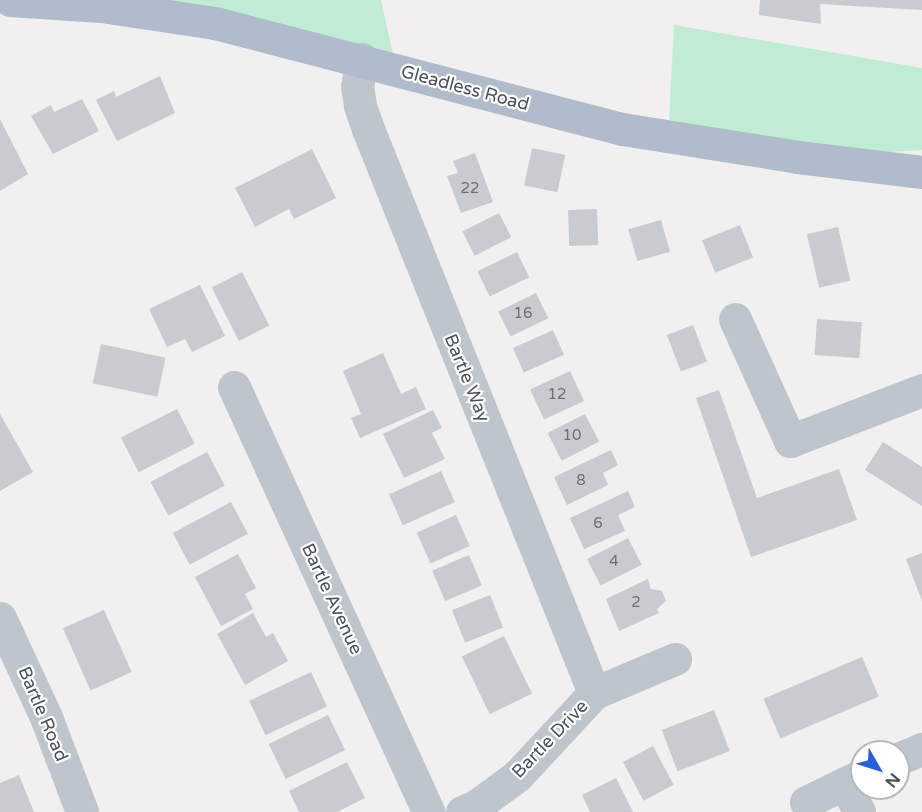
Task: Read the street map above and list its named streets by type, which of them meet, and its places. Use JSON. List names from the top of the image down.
{
  "streets": {
    "main road": ["Gleadless Road"],
    "street": [
      "Bartle Way",
      "Bartle Avenue",
      "Bartle Road",
      "Bartle Drive"
    ]
  },
  "crossings": [
    ["Gleadless Road", "Bartle Way"],
    ["Bartle Way", "Bartle Drive"]
  ],
  "house_numbers": [
    "22",
    "16",
    "12",
    "10",
    "8",
    "6",
    "4",
    "2"
  ],
  "north": "bottom right"
}
